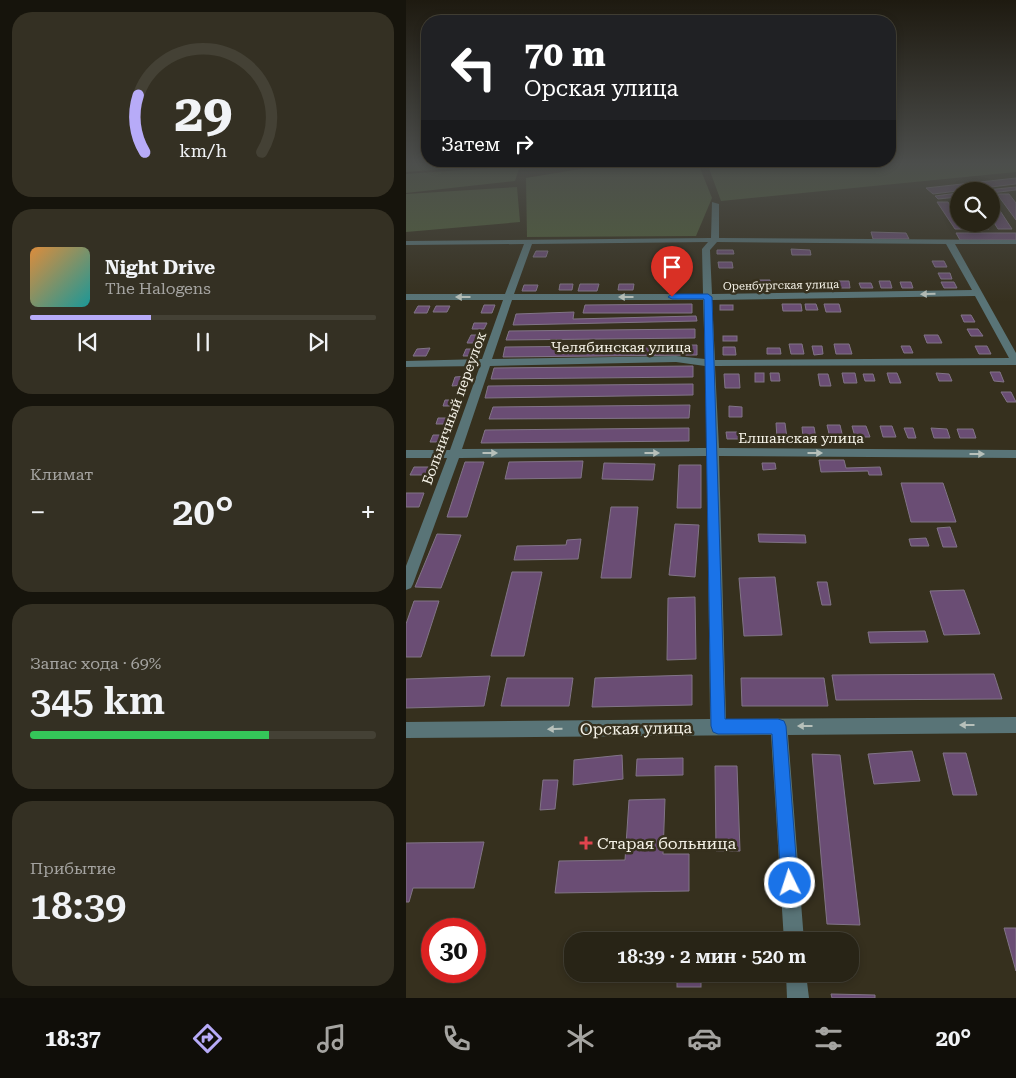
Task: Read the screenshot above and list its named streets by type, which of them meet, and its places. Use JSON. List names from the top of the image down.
{
  "streets": {
    "street": [
      "Оренбургская улица",
      "Челябинская улица",
      "Больничный переулок",
      "Елшанская улица",
      "Орская улица"
    ]
  },
  "crossings": [
    ["Оренбургская улица", "Больничный переулок"],
    ["Челябинская улица", "Больничный переулок"],
    ["Больничный переулок", "Елшанская улица"]
  ],
  "one_way": ["Елшанская улица", "Орская улица"],
  "places": {
    "health": ["Старая больница"]
  },
  "page": {
    "turn": ["70 m", "Орская улица"],
    "then": "Затем",
    "song": ["Night Drive", "The Halogens"],
    "tile": [
      "Климат",
      ["Запас хода · 69%", "345 km"],
      ["Прибытие", "18:39"]
    ],
    "heat": ["−", "20°", "+"],
    "limit": "30",
    "trip": "18:39 · 2 мин · 520 m",
    "tabs": ["18:37", "20°"],
    "gauge": ["29", "km/h"]
  }
}
